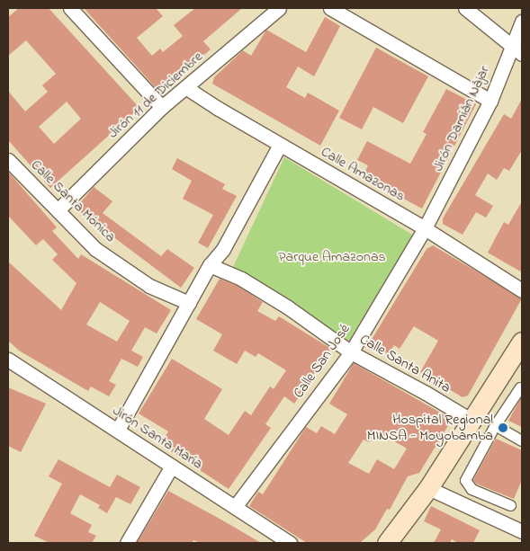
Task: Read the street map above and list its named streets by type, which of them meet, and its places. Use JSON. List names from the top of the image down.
{
  "streets": {
    "street": [
      "Jirón 11 de Diciembre",
      "Jirón Damián Nájar",
      "Calle Amazonas",
      "Calle Santa Mónica",
      "Calle San José",
      "Calle Santa Anita",
      "Jirón Santa María"
    ]
  },
  "crossings": [
    ["Jirón 11 de Diciembre", "Calle Amazonas"],
    ["Jirón 11 de Diciembre", "Calle Santa Mónica"],
    ["Jirón Damián Nájar", "Calle Amazonas"],
    ["Jirón Damián Nájar", "Calle San José"],
    ["Calle Amazonas", "Calle San José"],
    ["Calle San José", "Calle Santa Anita"],
    ["Calle San José", "Jirón Santa María"]
  ],
  "parks": ["Parque Amazonas"],
  "places": ["Hospital Regional MINSA - Moyobamba"]
}
